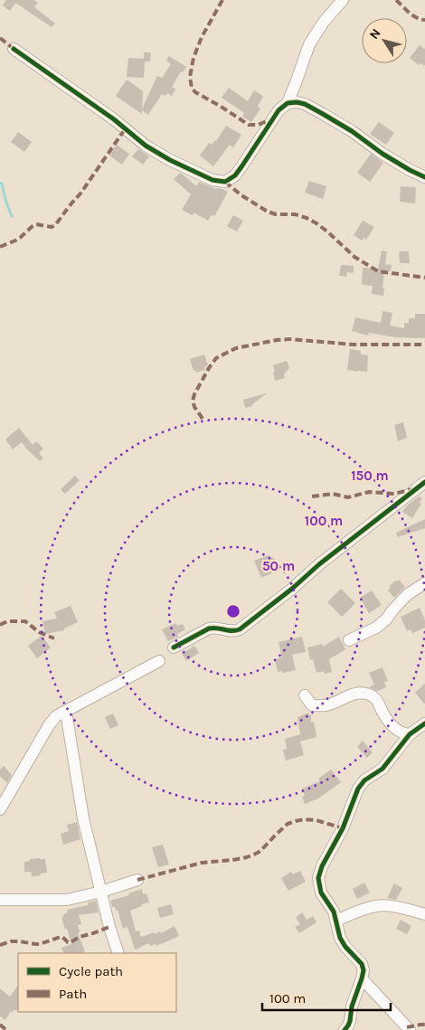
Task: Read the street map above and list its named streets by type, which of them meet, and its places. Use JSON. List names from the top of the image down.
{
  "legend": ["Cycle path", "Path"],
  "scale_bar": "100 m",
  "north": "top left",
  "rings": ["150 m", "100 m", "50 m"]
}
